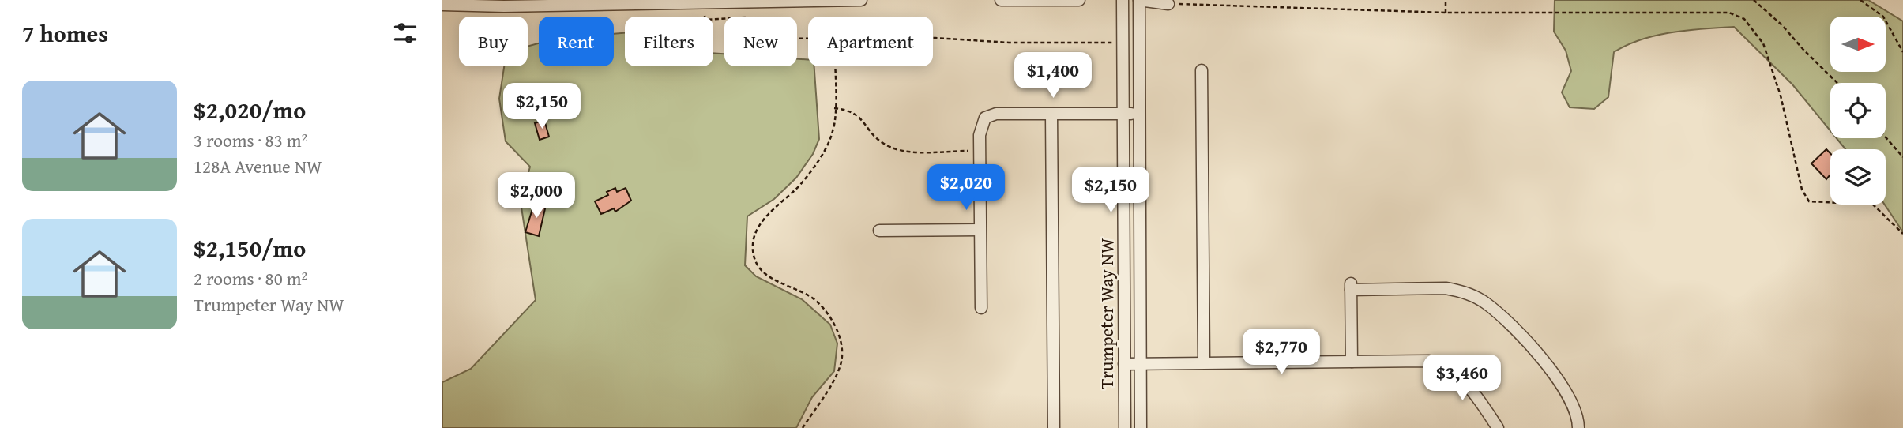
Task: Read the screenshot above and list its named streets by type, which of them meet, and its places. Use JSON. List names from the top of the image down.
{
  "streets": {
    "street": ["Trumpeter Way NW"]
  },
  "north": "right",
  "page": {
    "heading": "7 homes",
    "chip": [
      "Buy",
      "Rent",
      "Filters",
      "New",
      "Apartment"
    ],
    "price": [
      "$1,400",
      "$2,150",
      "$2,020",
      "$2,150",
      "$2,000",
      "$2,770",
      "$3,460"
    ],
    "list": [
      {
        "name": "$2,020/mo",
        "note": "3 rooms · 83 m² · 128A Avenue NW"
      },
      {
        "name": "$2,150/mo",
        "note": "2 rooms · 80 m² · Trumpeter Way NW"
      }
    ]
  }
}
